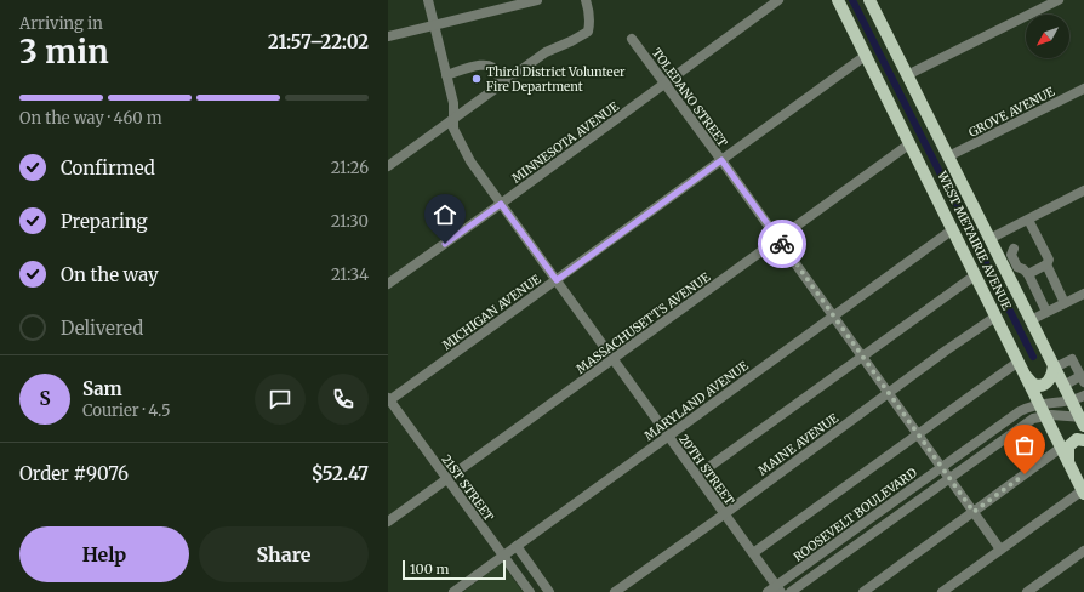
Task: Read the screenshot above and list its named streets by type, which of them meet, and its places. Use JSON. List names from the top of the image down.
{
  "streets": {
    "main road": ["WEST METAIRIE AVENUE"],
    "street": [
      "TOLEDANO STREET",
      "GROVE AVENUE",
      "MINNESOTA AVENUE",
      "MICHIGAN AVENUE",
      "MASSACHUSETTS AVENUE",
      "MARYLAND AVENUE",
      "MAINE AVENUE",
      "20TH STREET",
      "21ST STREET",
      "ROOSEVELT BOULEVARD"
    ]
  },
  "crossings": [
    ["TOLEDANO STREET", "MINNESOTA AVENUE"],
    ["TOLEDANO STREET", "MICHIGAN AVENUE"],
    ["TOLEDANO STREET", "MASSACHUSETTS AVENUE"],
    ["TOLEDANO STREET", "MARYLAND AVENUE"],
    ["TOLEDANO STREET", "MAINE AVENUE"],
    ["TOLEDANO STREET", "ROOSEVELT BOULEVARD"],
    ["GROVE AVENUE", "WEST METAIRIE AVENUE"],
    ["MINNESOTA AVENUE", "20TH STREET"],
    ["WEST METAIRIE AVENUE", "MICHIGAN AVENUE"],
    ["WEST METAIRIE AVENUE", "MASSACHUSETTS AVENUE"],
    ["WEST METAIRIE AVENUE", "MARYLAND AVENUE"],
    ["WEST METAIRIE AVENUE", "MAINE AVENUE"],
    ["WEST METAIRIE AVENUE", "ROOSEVELT BOULEVARD"],
    ["MICHIGAN AVENUE", "20TH STREET"],
    ["MICHIGAN AVENUE", "21ST STREET"],
    ["MASSACHUSETTS AVENUE", "20TH STREET"],
    ["MASSACHUSETTS AVENUE", "21ST STREET"],
    ["MARYLAND AVENUE", "20TH STREET"],
    ["MARYLAND AVENUE", "21ST STREET"],
    ["MAINE AVENUE", "20TH STREET"],
    ["20TH STREET", "ROOSEVELT BOULEVARD"]
  ],
  "places": ["Third District Volunteer Fire Department"],
  "scale_bar": "100 m",
  "north": "bottom left",
  "page": {
    "heading": ["3 min", "Arriving in", "21:57–22:02"],
    "panel": [
      "Sam",
      "Courier · 4.5",
      "Order #9076",
      "$52.47"
    ],
    "bar": "On the way · 460 m",
    "list": [
      ["Confirmed", "21:26"],
      ["Preparing", "21:30"],
      ["On the way", "21:34"],
      "Delivered"
    ],
    "round": "S",
    "buttons": ["Help", "Share"],
    "scale": "100 m"
  }
}
